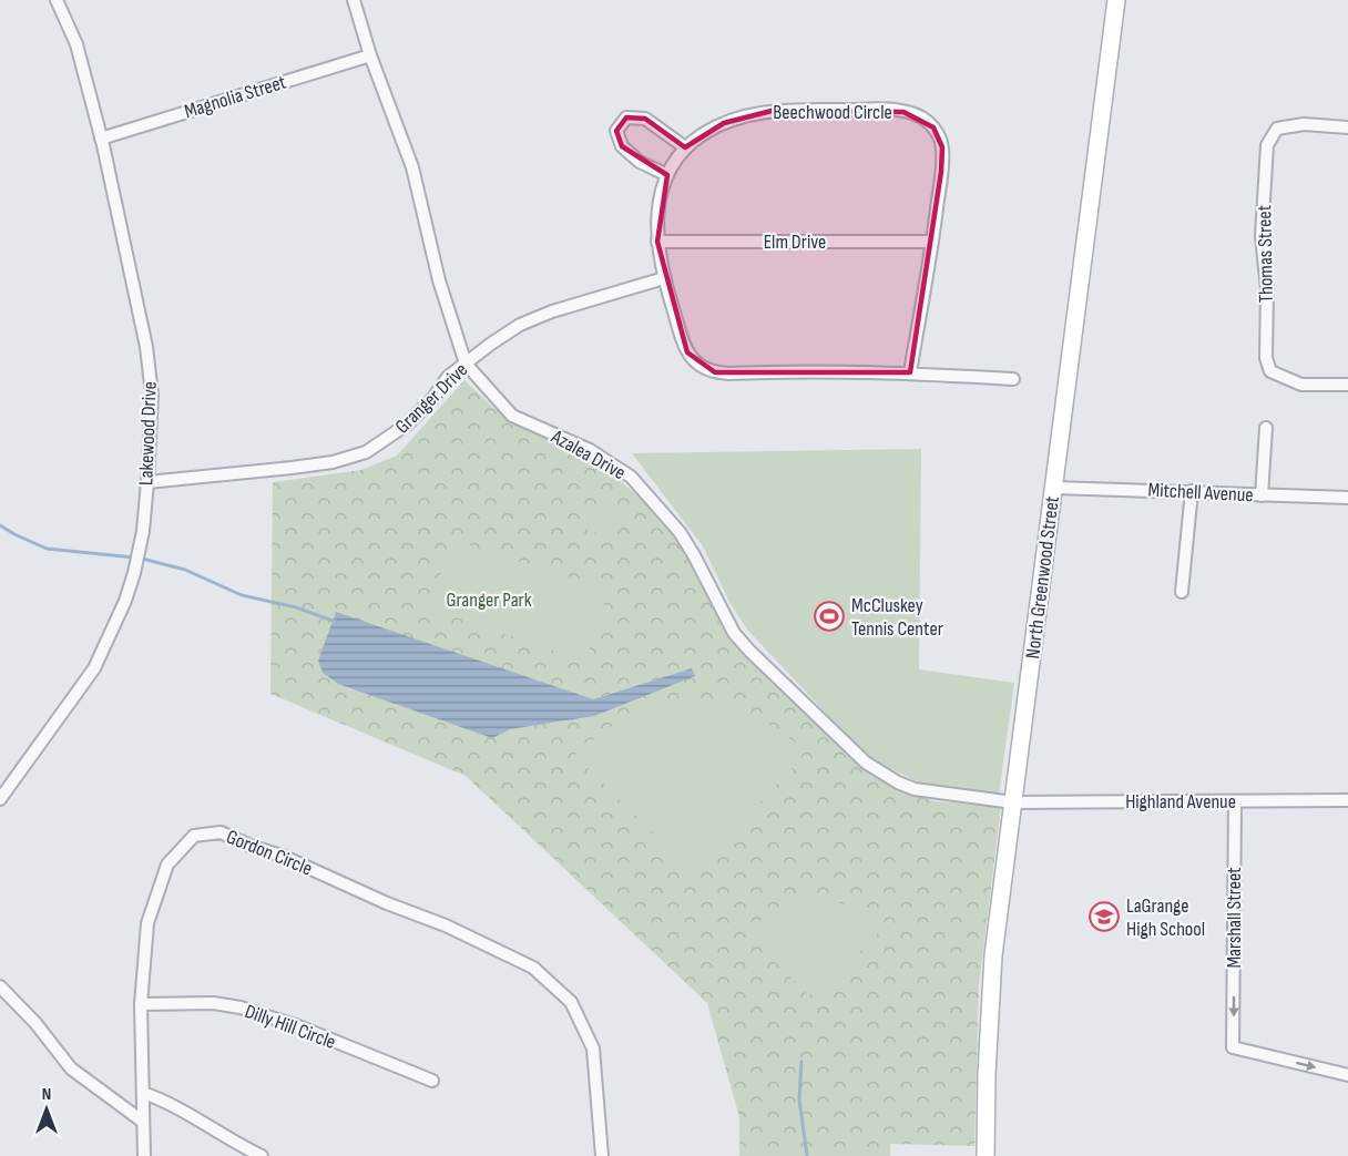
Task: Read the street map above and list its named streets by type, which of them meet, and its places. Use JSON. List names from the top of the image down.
{
  "streets": {
    "main road": ["North Greenwood Street"],
    "street": [
      "Magnolia Street",
      "Beechwood Circle",
      "Elm Drive",
      "Thomas Street",
      "Granger Drive",
      "Lakewood Drive",
      "Azalea Drive",
      "Mitchell Avenue",
      "Highland Avenue",
      "Gordon Circle",
      "Marshall Street",
      "Dilly Hill Circle"
    ]
  },
  "crossings": [
    ["Magnolia Street", "Lakewood Drive"],
    ["Magnolia Street", "Azalea Drive"],
    ["Beechwood Circle", "Elm Drive"],
    ["Beechwood Circle", "Granger Drive"],
    ["Granger Drive", "Lakewood Drive"],
    ["Granger Drive", "Azalea Drive"],
    ["Azalea Drive", "North Greenwood Street"],
    ["Azalea Drive", "Highland Avenue"],
    ["Mitchell Avenue", "North Greenwood Street"],
    ["North Greenwood Street", "Highland Avenue"],
    ["Highland Avenue", "Marshall Street"],
    ["Gordon Circle", "Dilly Hill Circle"]
  ],
  "one_way": ["Marshall Street"],
  "parks": ["Granger Park"],
  "places": {
    "sports": ["McCluskey Tennis Center"],
    "school or university": ["LaGrange High School"]
  },
  "north": "top"
}
